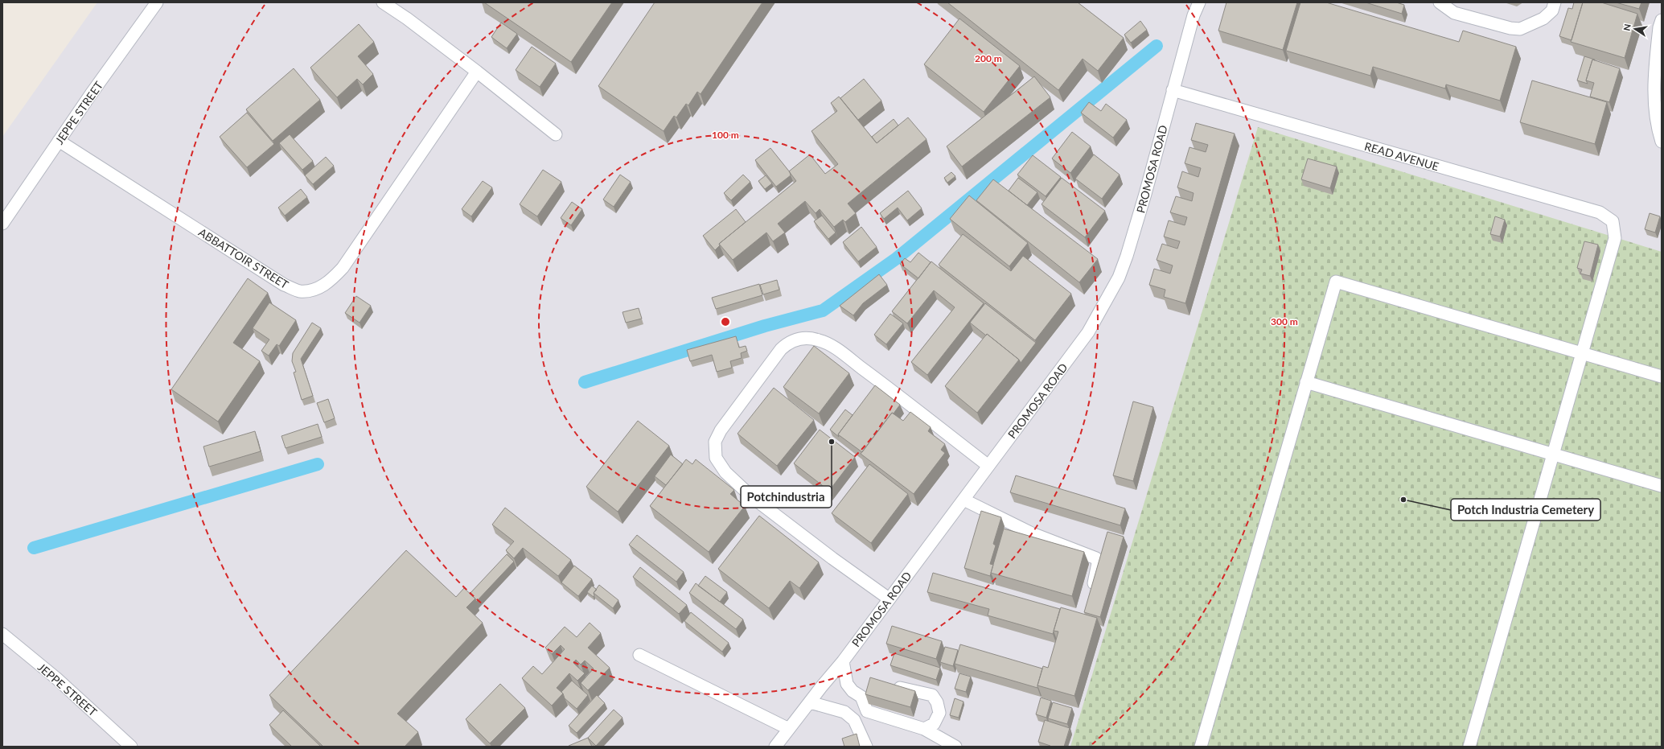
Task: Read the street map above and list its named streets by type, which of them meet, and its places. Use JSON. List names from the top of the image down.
{
  "streets": {
    "street": [
      "JEPPE STREET",
      "READ AVENUE",
      "PROMOSA ROAD",
      "ABBATTOIR STREET"
    ]
  },
  "crossings": [
    ["JEPPE STREET", "ABBATTOIR STREET"],
    ["READ AVENUE", "PROMOSA ROAD"]
  ],
  "places": ["Potchindustria", "Potch Industria Cemetery"],
  "north": "left",
  "rings": ["200 m", "100 m", "300 m"]
}
